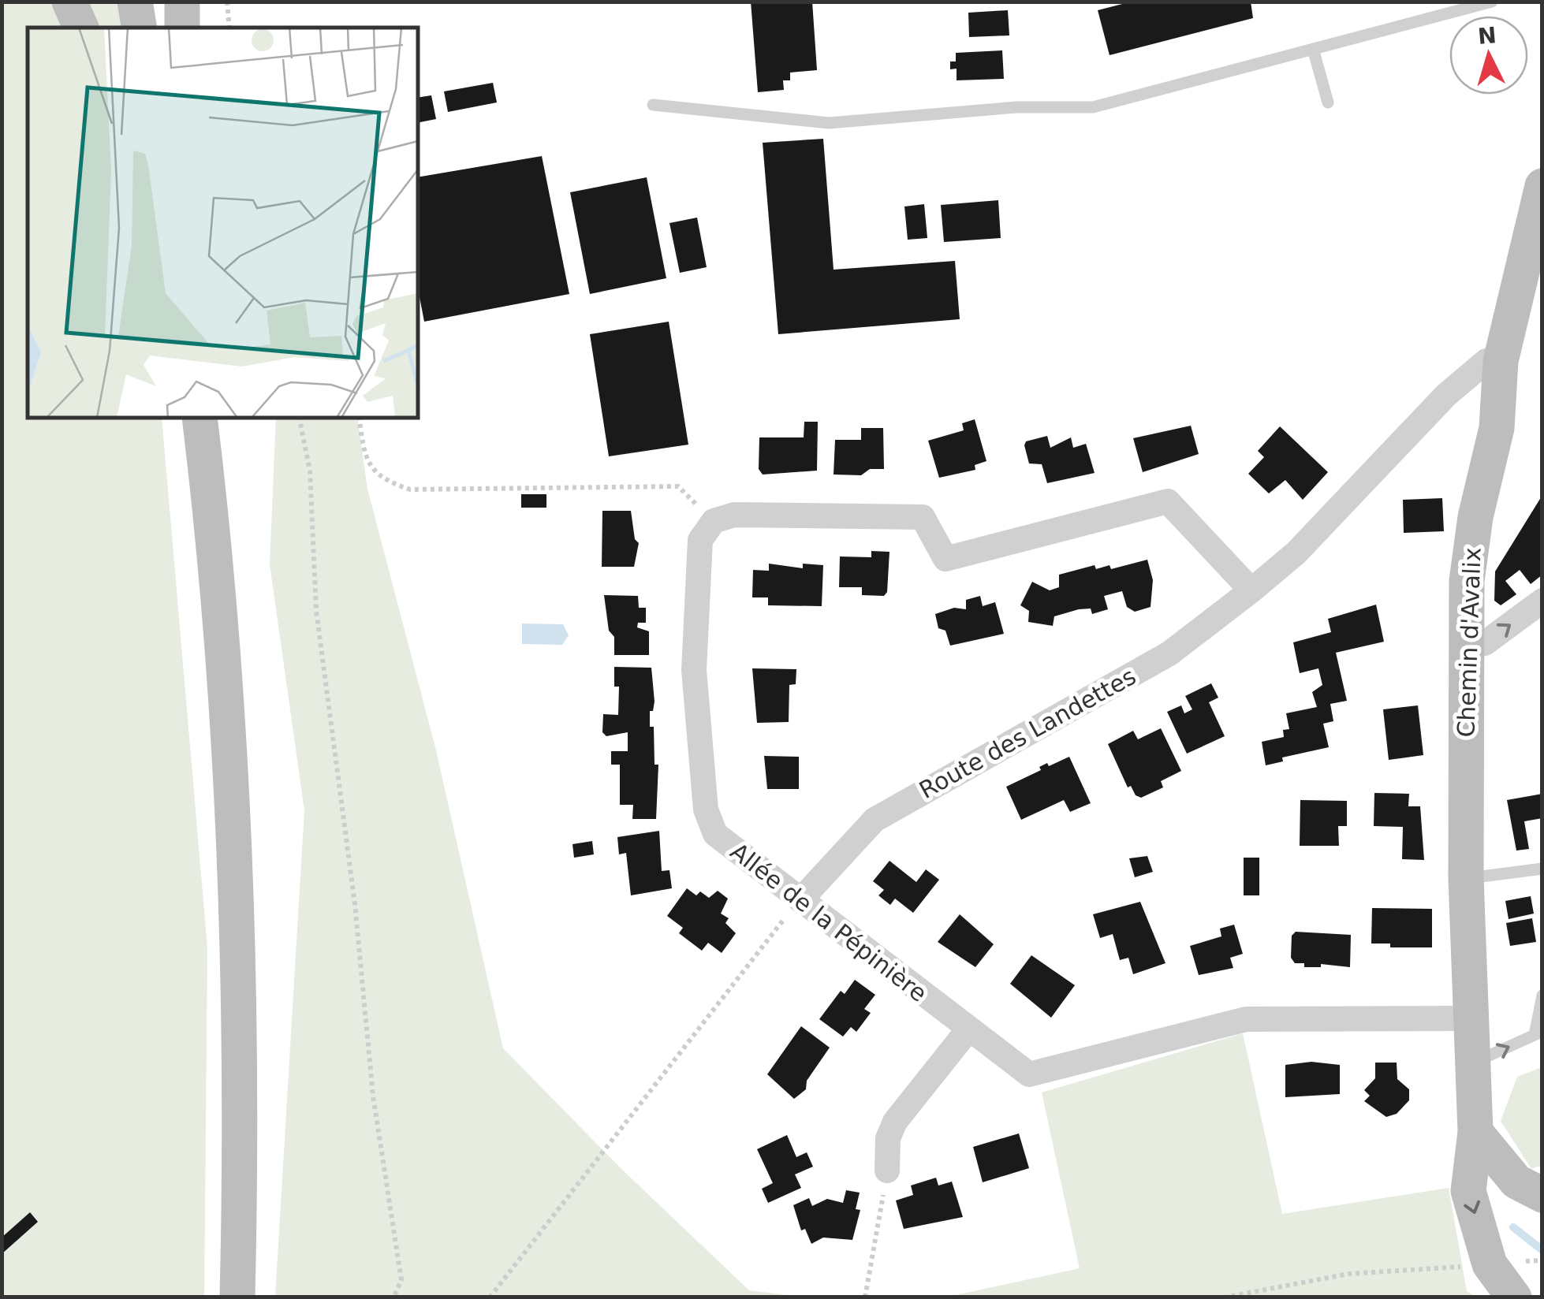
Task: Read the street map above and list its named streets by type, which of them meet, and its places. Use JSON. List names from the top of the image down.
{
  "streets": {
    "street": ["Chemin d'Avalix", "Route des Landettes", "Allée de la Pépinière"]
  },
  "crossings": [
    ["Chemin d'Avalix", "Route des Landettes"],
    ["Chemin d'Avalix", "Allée de la Pépinière"],
    ["Route des Landettes", "Allée de la Pépinière"]
  ],
  "north": "top"
}
